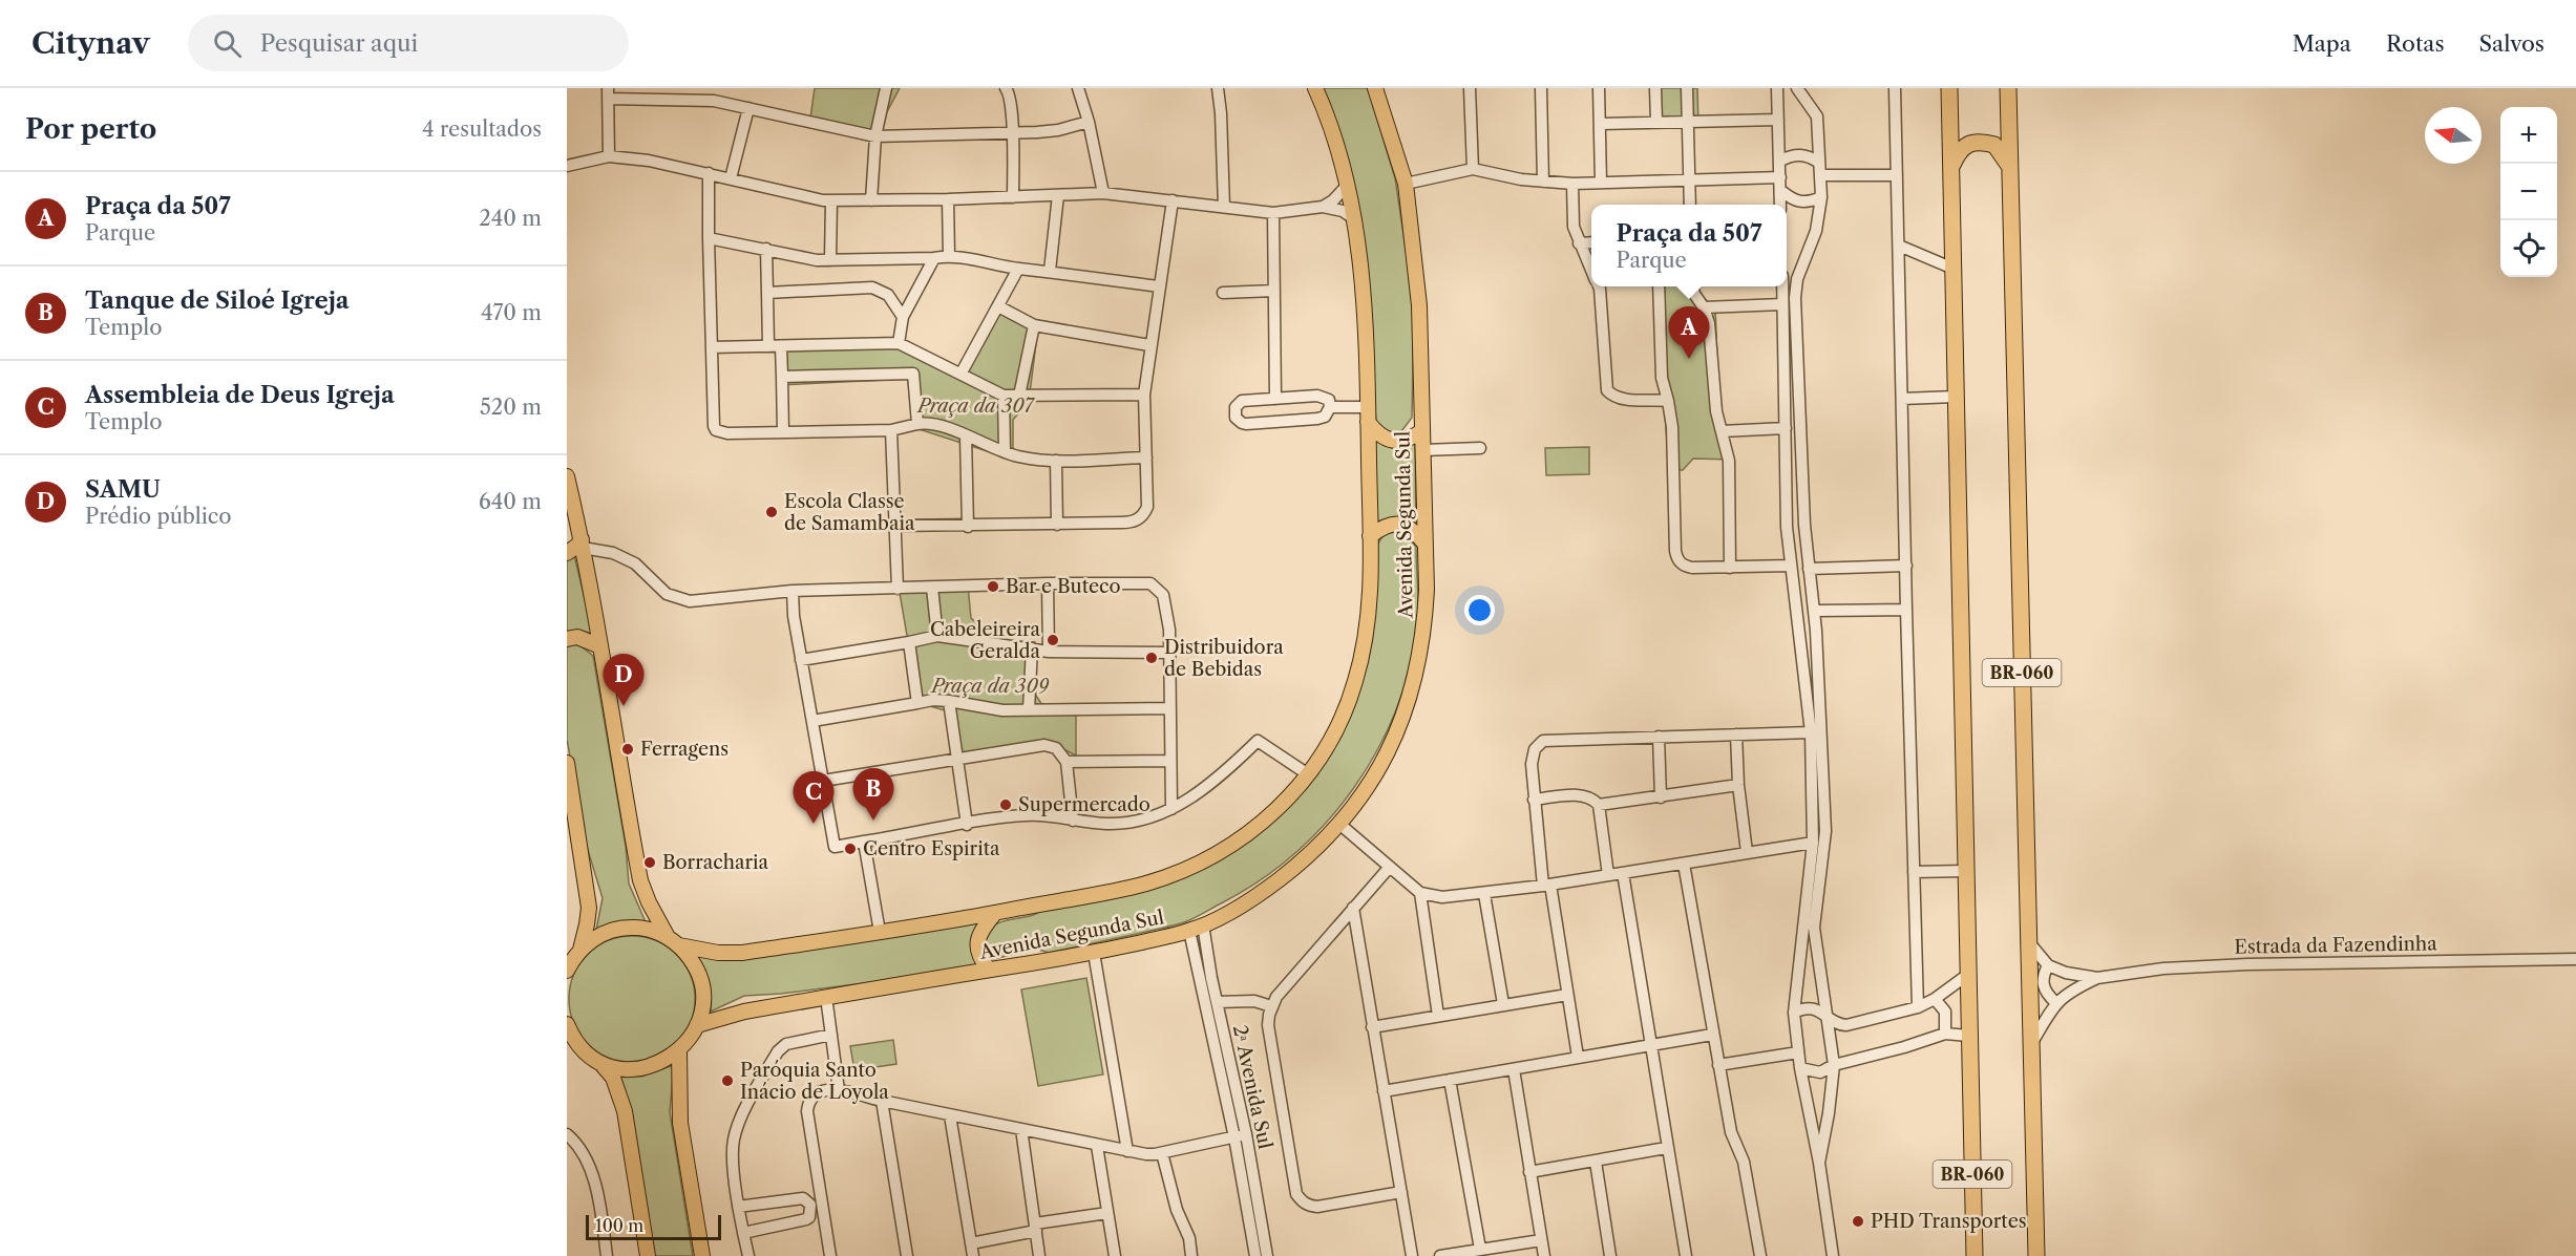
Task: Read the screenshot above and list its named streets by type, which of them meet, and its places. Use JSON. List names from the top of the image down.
{
  "streets": {
    "highway": ["BR-060"],
    "main road": ["Avenida Segunda Sul"],
    "street": ["Estrada da Fazendinha", "2ᵃ Avenida Sul"]
  },
  "crossings": [
    ["Avenida Segunda Sul", "2ᵃ Avenida Sul"],
    ["BR-060", "Estrada da Fazendinha"]
  ],
  "parks": ["Praça da 307", "Praça da 309"],
  "places": [
    "Escola Classe de Samambaia",
    "Bar e Buteco",
    "Cabeleireira Geralda",
    "Distribuidora de Bebidas",
    "Ferragens",
    "Supermercado",
    "Centro Espirita",
    "Borracharia",
    "Paróquia Santo Inácio de Loyola",
    "PHD Transportes"
  ],
  "scale_bar": "100 m",
  "north": "left",
  "page": {
    "header": "Citynav",
    "search": "Pesquisar aqui",
    "nav": ["Mapa", "Rotas", "Salvos"],
    "heading": ["Por perto", "4 resultados"],
    "map_buttons": ["+", "−"],
    "list": [
      {
        "mark": "A",
        "name": "Praça da 507",
        "note": "Parque",
        "value": "240 m"
      },
      {
        "mark": "B",
        "name": "Tanque de Siloé Igreja",
        "note": "Templo",
        "value": "470 m"
      },
      {
        "mark": "C",
        "name": "Assembleia de Deus Igreja",
        "note": "Templo",
        "value": "520 m"
      },
      {
        "mark": "D",
        "name": "SAMU",
        "note": "Prédio público",
        "value": "640 m"
      }
    ],
    "popup": ["Praça da 507", "Parque"],
    "pins": [
      "A",
      "D",
      "B",
      "C"
    ],
    "scale": "100 m"
  }
}
